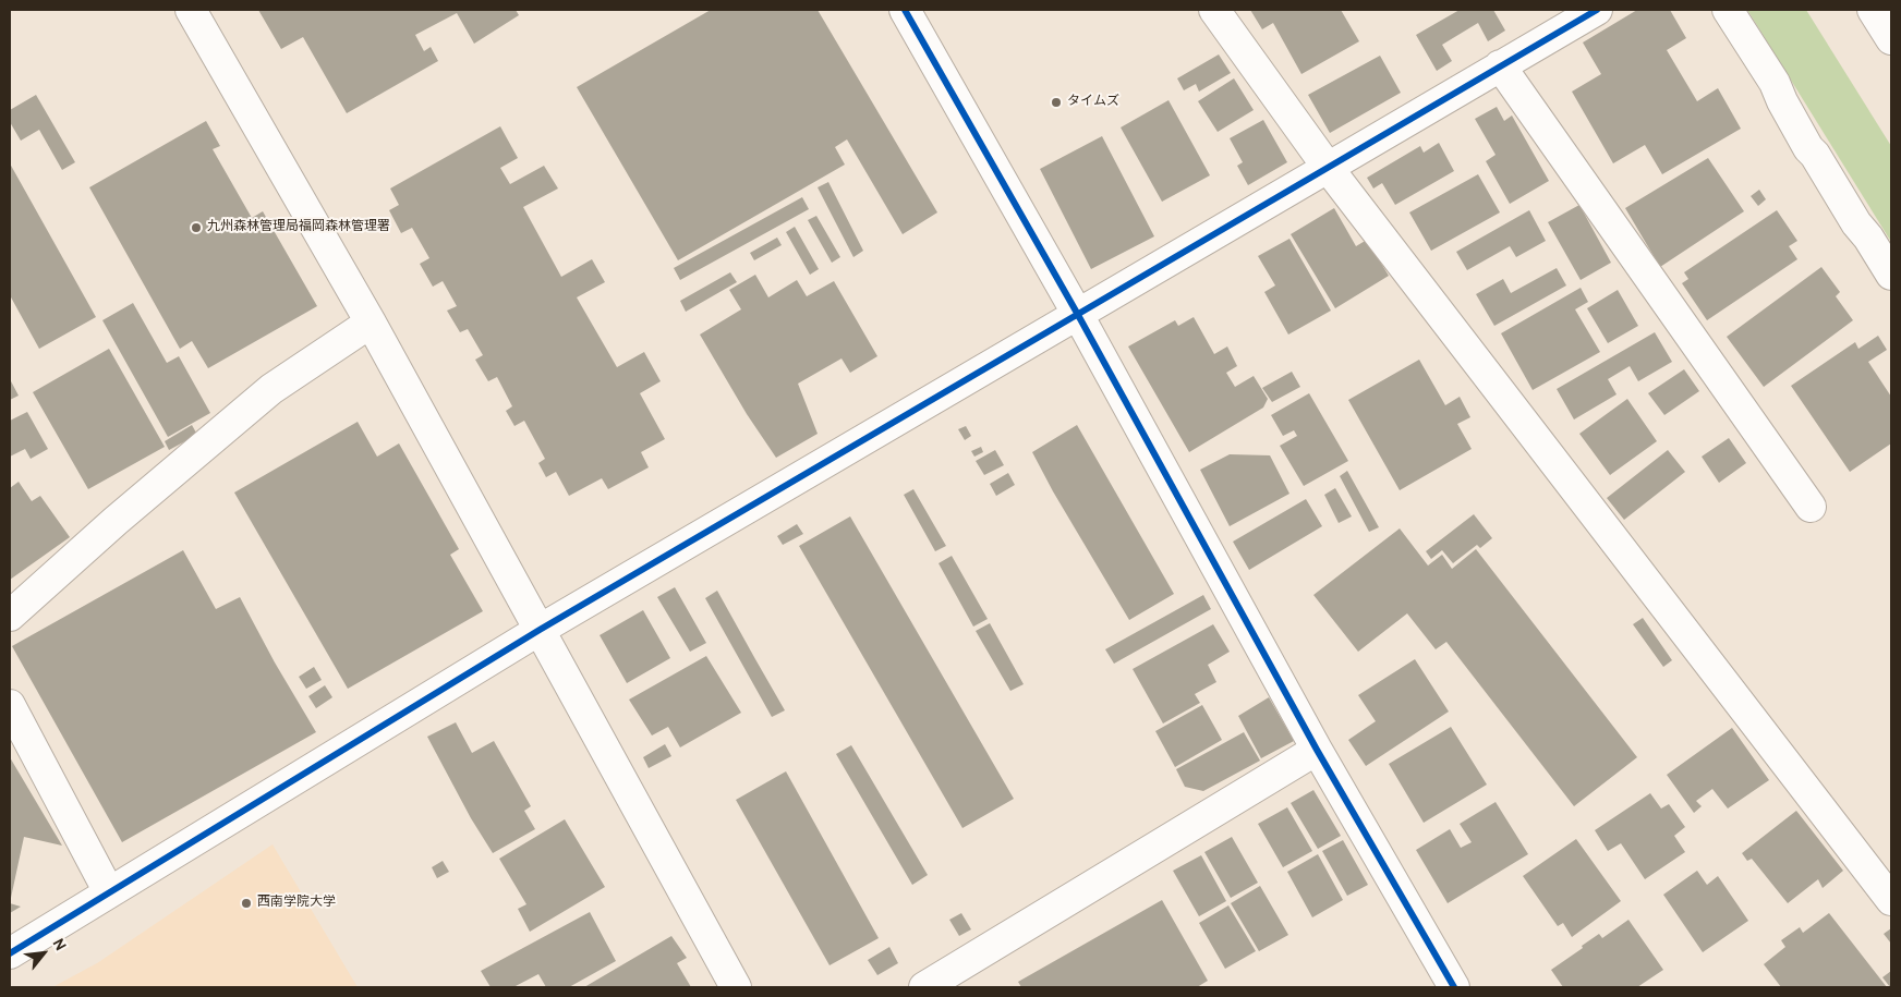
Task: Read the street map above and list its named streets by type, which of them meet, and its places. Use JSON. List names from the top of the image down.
{
  "places": ["タイムズ", "九州森林管理局福岡森林管理署", "西南学院大学"],
  "north": "top right"
}
